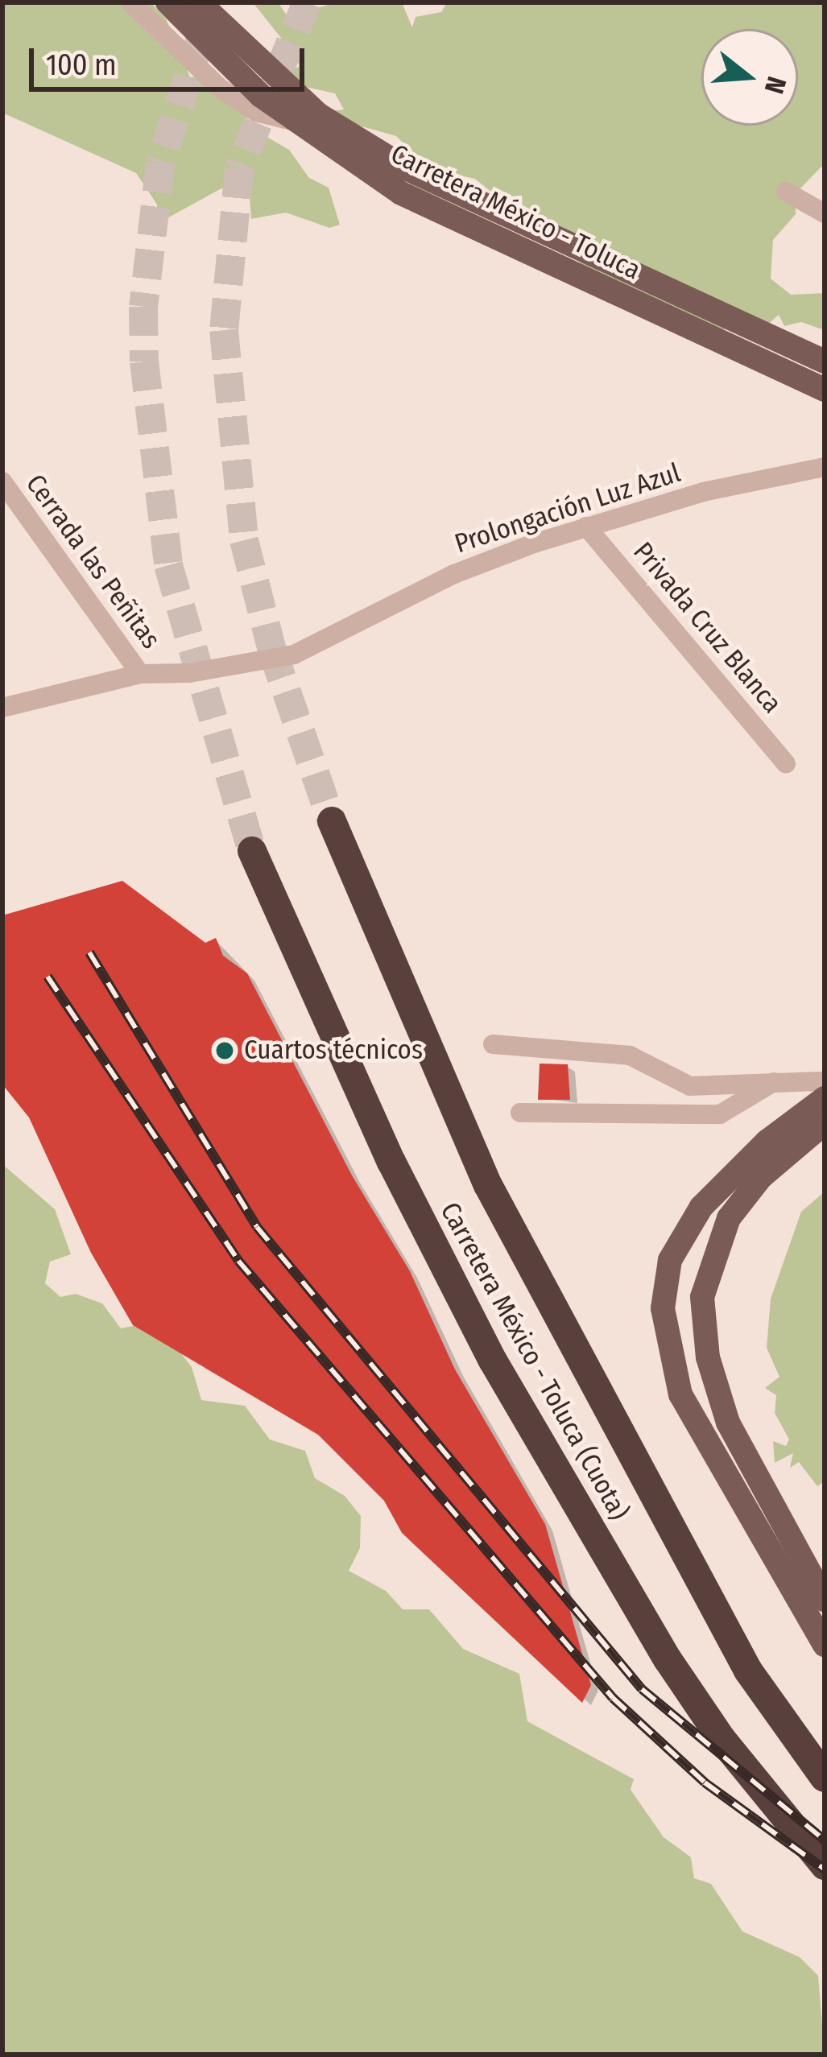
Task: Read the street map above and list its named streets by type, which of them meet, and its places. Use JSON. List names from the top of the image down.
{
  "streets": {
    "highway": ["Carretera México - Toluca (Cuota)"],
    "main road": ["Carretera México - Toluca"],
    "street": ["Prolongación Luz Azul", "Cerrada las Peñitas", "Privada Cruz Blanca"]
  },
  "crossings": [
    ["Prolongación Luz Azul", "Cerrada las Peñitas"],
    ["Prolongación Luz Azul", "Privada Cruz Blanca"]
  ],
  "places": ["Cuartos técnicos"],
  "scale_bar": "100 m",
  "north": "right"
}
